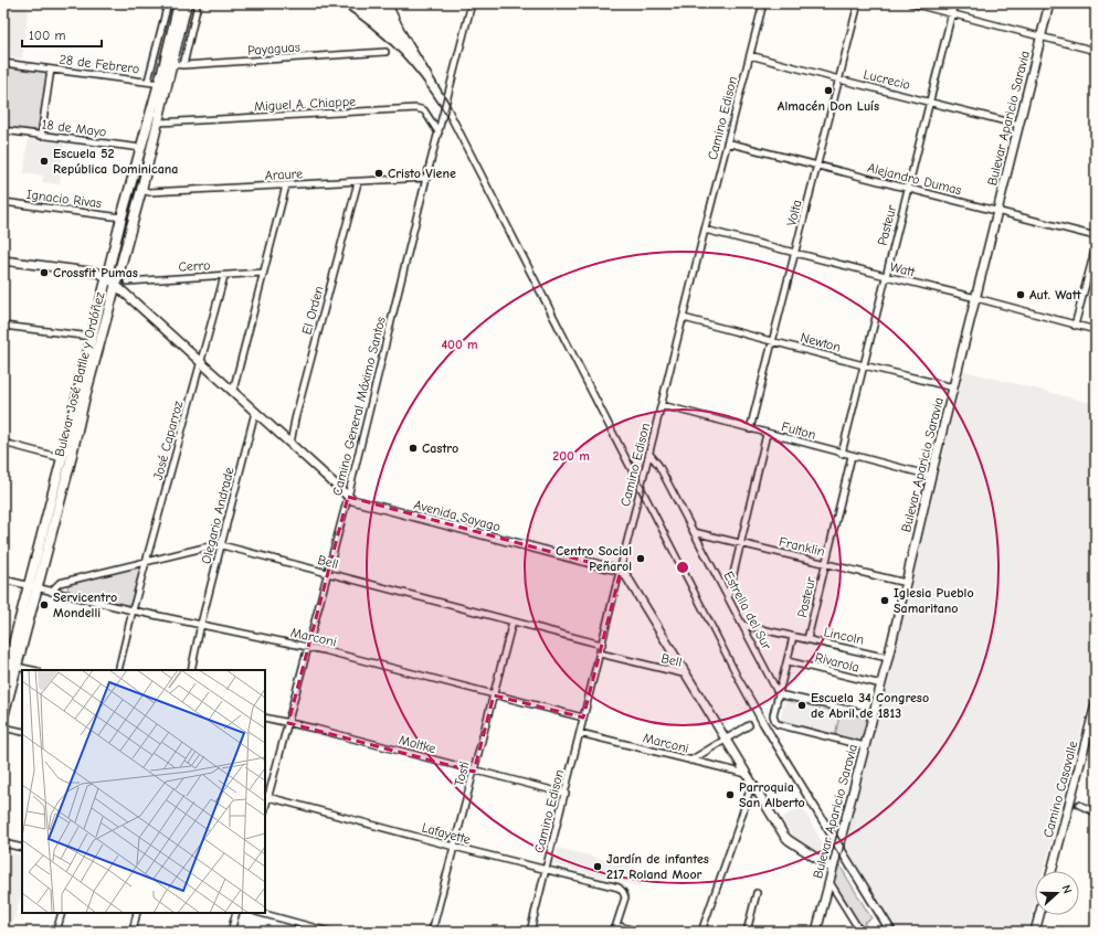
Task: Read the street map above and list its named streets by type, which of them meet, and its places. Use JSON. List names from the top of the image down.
{
  "streets": {
    "main road": ["Bulevar José Batlle y Ordóñez"],
    "street": [
      "Payaguas",
      "28 de Febrero",
      "Lucrecio",
      "Miguel A. Chiappe",
      "Camino Edison",
      "Bulevar Aparicio Saravia",
      "18 de Mayo",
      "Araure",
      "Alejandro Dumas",
      "Ignacio Rivas",
      "Volta",
      "Pasteur",
      "Cerro",
      "Watt",
      "El Orden",
      "Newton",
      "Camino General Máximo Santos",
      "Fulton",
      "José Caparroz",
      "Olegario Andrade",
      "Avenida Sayago",
      "Franklin",
      "Bell",
      "Estrella del Sur",
      "Lincoln",
      "Marconi",
      "Rivarola",
      "Moltke",
      "Tosti",
      "Camino Casavalle",
      "Lafayette"
    ]
  },
  "crossings": [
    ["Payaguas", "Bulevar José Batlle y Ordóñez"],
    ["28 de Febrero", "Bulevar José Batlle y Ordóñez"],
    ["Lucrecio", "Camino Edison"],
    ["Lucrecio", "Bulevar Aparicio Saravia"],
    ["Lucrecio", "Volta"],
    ["Lucrecio", "Pasteur"],
    ["Miguel A. Chiappe", "Bulevar José Batlle y Ordóñez"],
    ["Miguel A. Chiappe", "Camino General Máximo Santos"],
    ["Camino Edison", "Alejandro Dumas"],
    ["Camino Edison", "Watt"],
    ["Camino Edison", "Newton"],
    ["Camino Edison", "Fulton"],
    ["Camino Edison", "Avenida Sayago"],
    ["Camino Edison", "Bell"],
    ["Camino Edison", "Estrella del Sur"],
    ["Camino Edison", "Marconi"],
    ["Camino Edison", "Moltke"],
    ["Camino Edison", "Lafayette"],
    ["Bulevar Aparicio Saravia", "Alejandro Dumas"],
    ["Bulevar Aparicio Saravia", "Watt"],
    ["Bulevar Aparicio Saravia", "Newton"],
    ["Bulevar Aparicio Saravia", "Fulton"],
    ["Bulevar Aparicio Saravia", "Franklin"],
    ["Bulevar Aparicio Saravia", "Lincoln"],
    ["Bulevar Aparicio Saravia", "Rivarola"],
    ["18 de Mayo", "Bulevar José Batlle y Ordóñez"],
    ["Araure", "El Orden"],
    ["Araure", "Bulevar José Batlle y Ordóñez"],
    ["Araure", "Camino General Máximo Santos"],
    ["Alejandro Dumas", "Volta"],
    ["Alejandro Dumas", "Pasteur"],
    ["Ignacio Rivas", "Bulevar José Batlle y Ordóñez"],
    ["Volta", "Watt"],
    ["Volta", "Newton"],
    ["Volta", "Fulton"],
    ["Pasteur", "Watt"],
    ["Pasteur", "Newton"],
    ["Pasteur", "Fulton"],
    ["Pasteur", "Franklin"],
    ["Pasteur", "Lincoln"],
    ["Cerro", "José Caparroz"],
    ["El Orden", "Avenida Sayago"],
    ["Bulevar José Batlle y Ordóñez", "Avenida Sayago"],
    ["Bulevar José Batlle y Ordóñez", "Marconi"],
    ["Camino General Máximo Santos", "Avenida Sayago"],
    ["Camino General Máximo Santos", "Bell"],
    ["Camino General Máximo Santos", "Marconi"],
    ["Camino General Máximo Santos", "Moltke"],
    ["Camino General Máximo Santos", "Lafayette"],
    ["José Caparroz", "Avenida Sayago"],
    ["José Caparroz", "Bell"],
    ["José Caparroz", "Marconi"],
    ["Olegario Andrade", "Avenida Sayago"],
    ["Olegario Andrade", "Bell"],
    ["Olegario Andrade", "Marconi"],
    ["Franklin", "Estrella del Sur"],
    ["Bell", "Marconi"],
    ["Bell", "Tosti"],
    ["Estrella del Sur", "Lincoln"],
    ["Marconi", "Tosti"],
    ["Moltke", "Tosti"],
    ["Tosti", "Lafayette"]
  ],
  "places": [
    "Almacén Don Luís",
    "Escuela 52 República Dominicana",
    "Cristo Viene",
    "Crossfit Pumas",
    "Aut. Watt",
    "Castro",
    "Centro Social Peñarol",
    "Iglesia Pueblo Samaritano",
    "Servicentro Mondelli",
    "Escuela 34 Congreso de Abril de 1813",
    "Parroquia San Alberto",
    "Jardín de infantes 217 Roland Moor"
  ],
  "scale_bar": "100 m",
  "north": "right",
  "rings": ["400 m", "200 m"]
}
